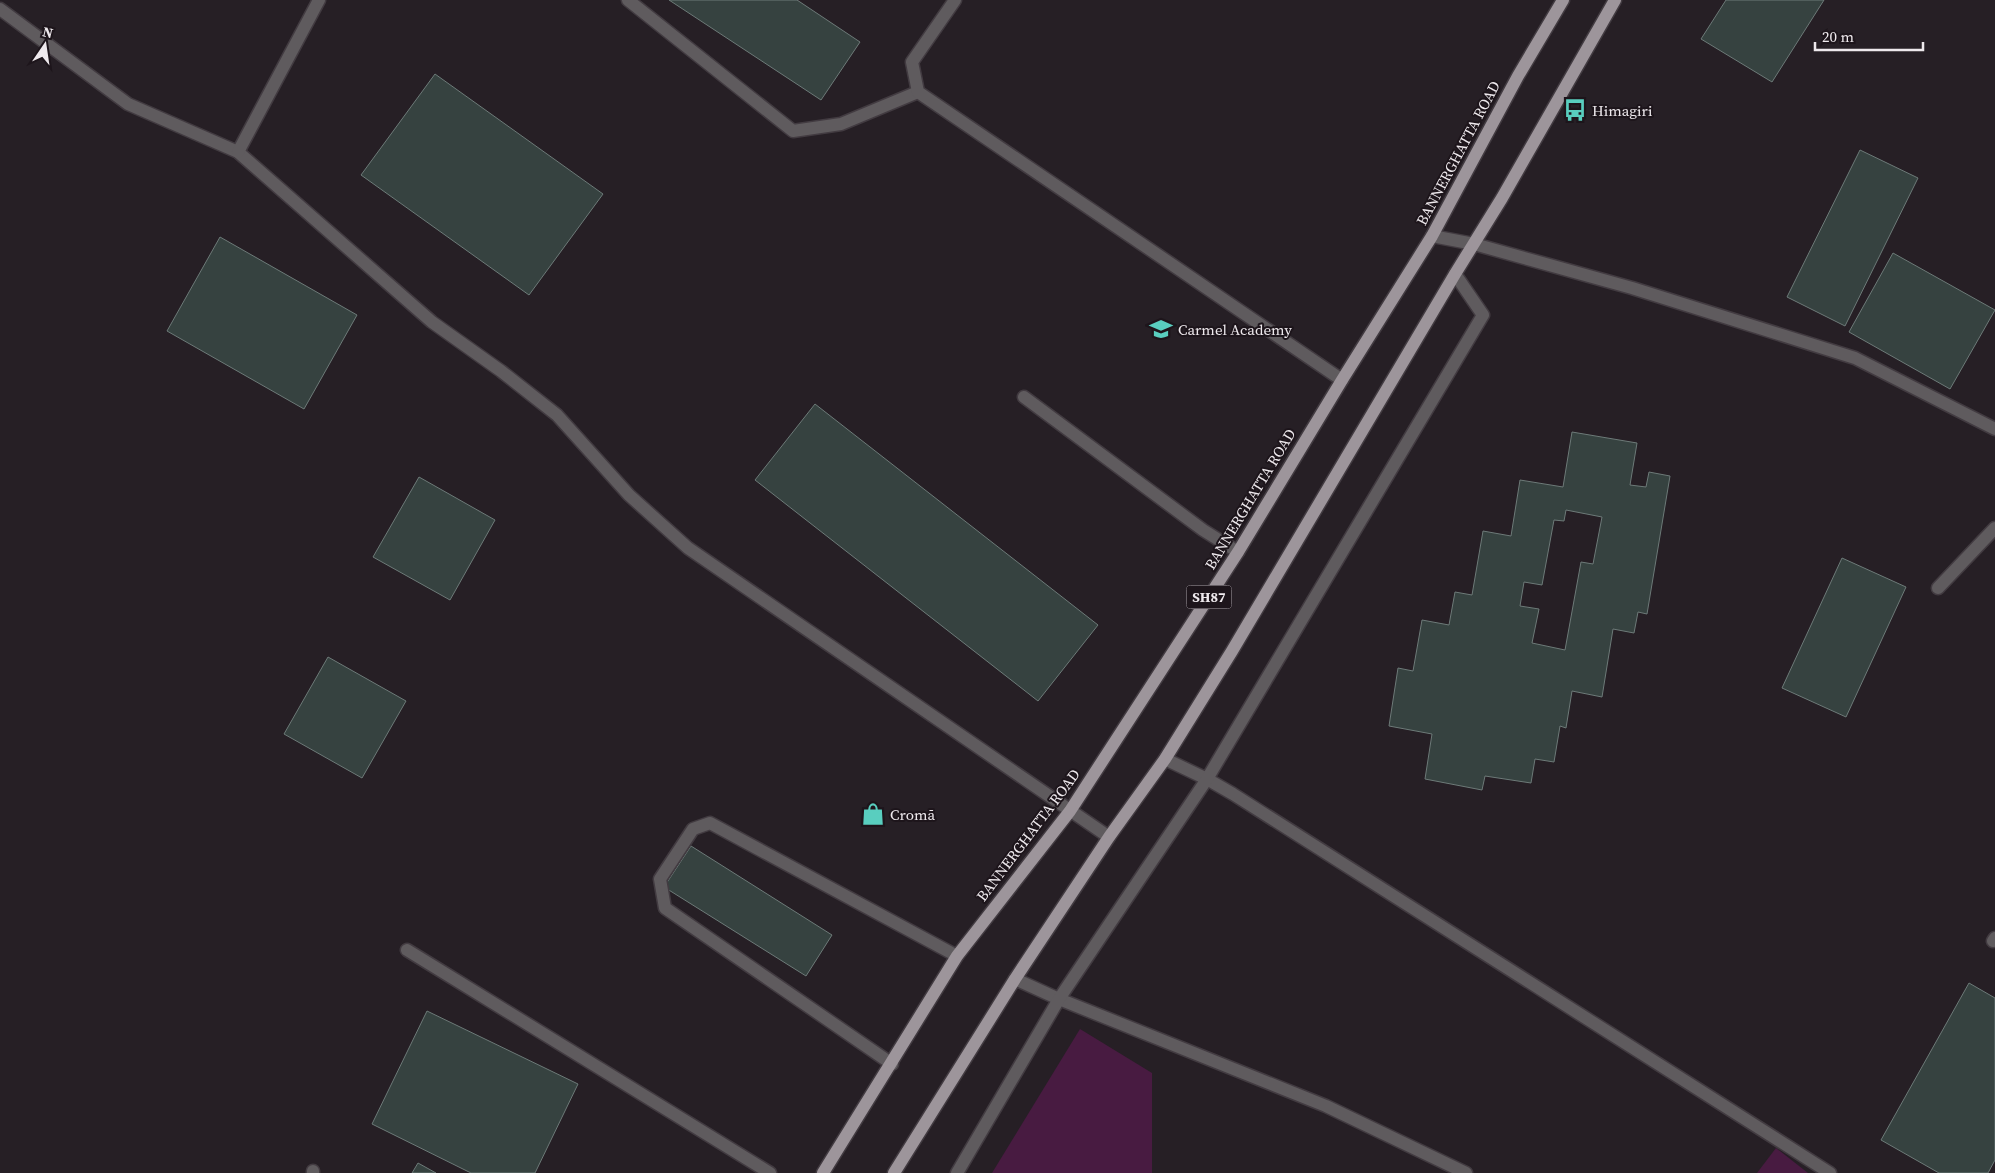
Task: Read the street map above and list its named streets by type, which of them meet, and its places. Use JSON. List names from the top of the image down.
{
  "streets": {
    "main road": ["BANNERGHATTA ROAD", "SH87"]
  },
  "places": {
    "bus stop": ["Himagiri"],
    "school or university": ["Carmel Academy"],
    "shop": ["Cromā"]
  },
  "scale_bar": "20 m",
  "north": "top"
}
